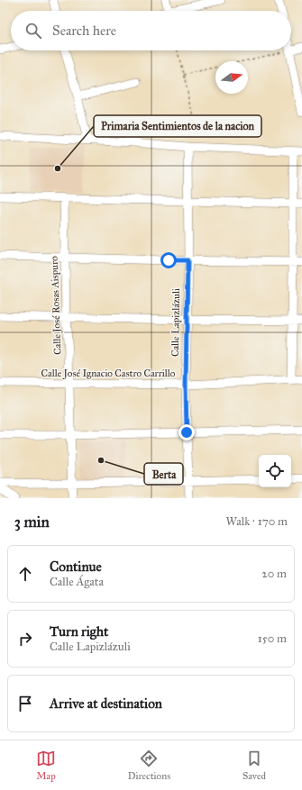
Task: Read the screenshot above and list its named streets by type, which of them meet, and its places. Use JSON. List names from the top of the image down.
{
  "streets": {
    "street": ["Calle José Rosas Aispuro", "Calle Lapizlázuli", "Calle José Ignacio Castro Carrillo"]
  },
  "crossings": [
    ["Calle José Rosas Aispuro", "Calle José Ignacio Castro Carrillo"],
    ["Calle Lapizlázuli", "Calle José Ignacio Castro Carrillo"]
  ],
  "places": ["Primaria Sentimientos de la nacion", "Berta"],
  "north": "right",
  "page": {
    "search": "Search here",
    "heading": ["3 min", "Walk · 170 m"],
    "list": [
      ["Continue", "Calle Ágata", "20 m"],
      ["Turn right", "Calle Lapizlázuli", "150 m"],
      "Arrive at destination"
    ],
    "nav": ["Map", "Directions", "Saved"]
  }
}
